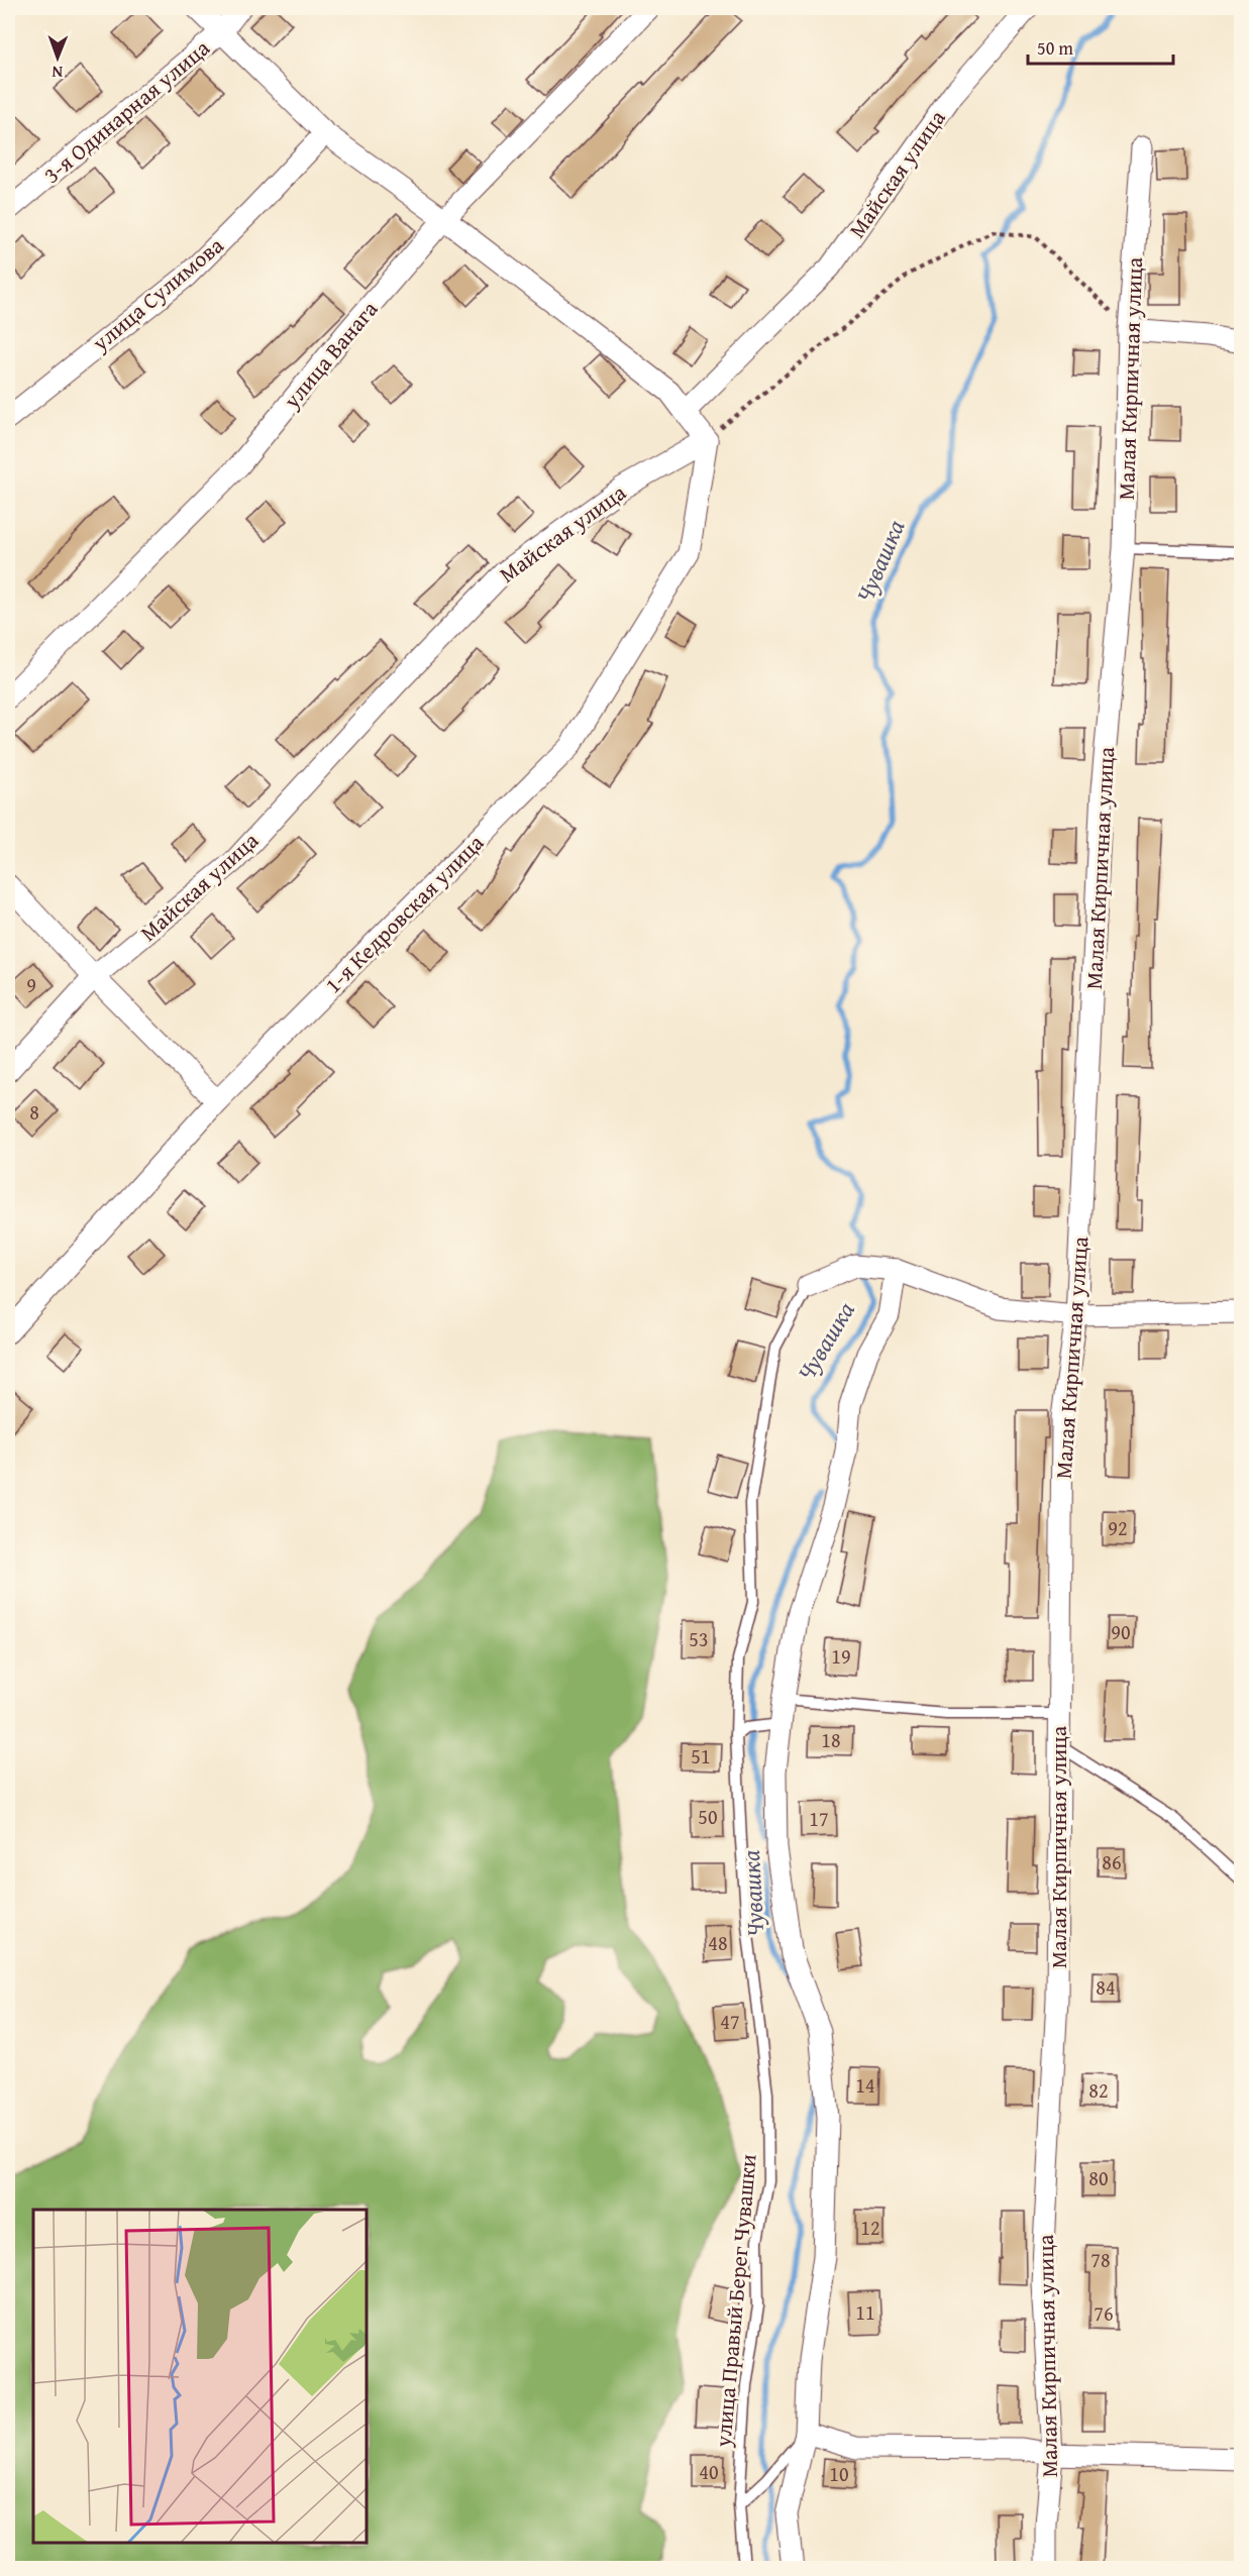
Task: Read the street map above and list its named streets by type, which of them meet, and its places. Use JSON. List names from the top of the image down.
{
  "streets": {
    "street": [
      "3-я Одинарная улица",
      "Майская улица",
      "улица Сулимова",
      "улица Ванага",
      "Малая Кирпичная улица",
      "1-я Кедровская улица"
    ],
    "lane": ["улица Правый Берег Чувашки"]
  },
  "crossings": [
    ["Майская улица", "1-я Кедровская улица"]
  ],
  "water": ["Чувашка"],
  "house_numbers": [
    "9",
    "8",
    "92",
    "90",
    "53",
    "19",
    "18",
    "51",
    "50",
    "17",
    "86",
    "48",
    "84",
    "47",
    "14",
    "82",
    "80",
    "12",
    "78",
    "11",
    "76",
    "40",
    "10"
  ],
  "scale_bar": "50 m",
  "north": "bottom"
}
